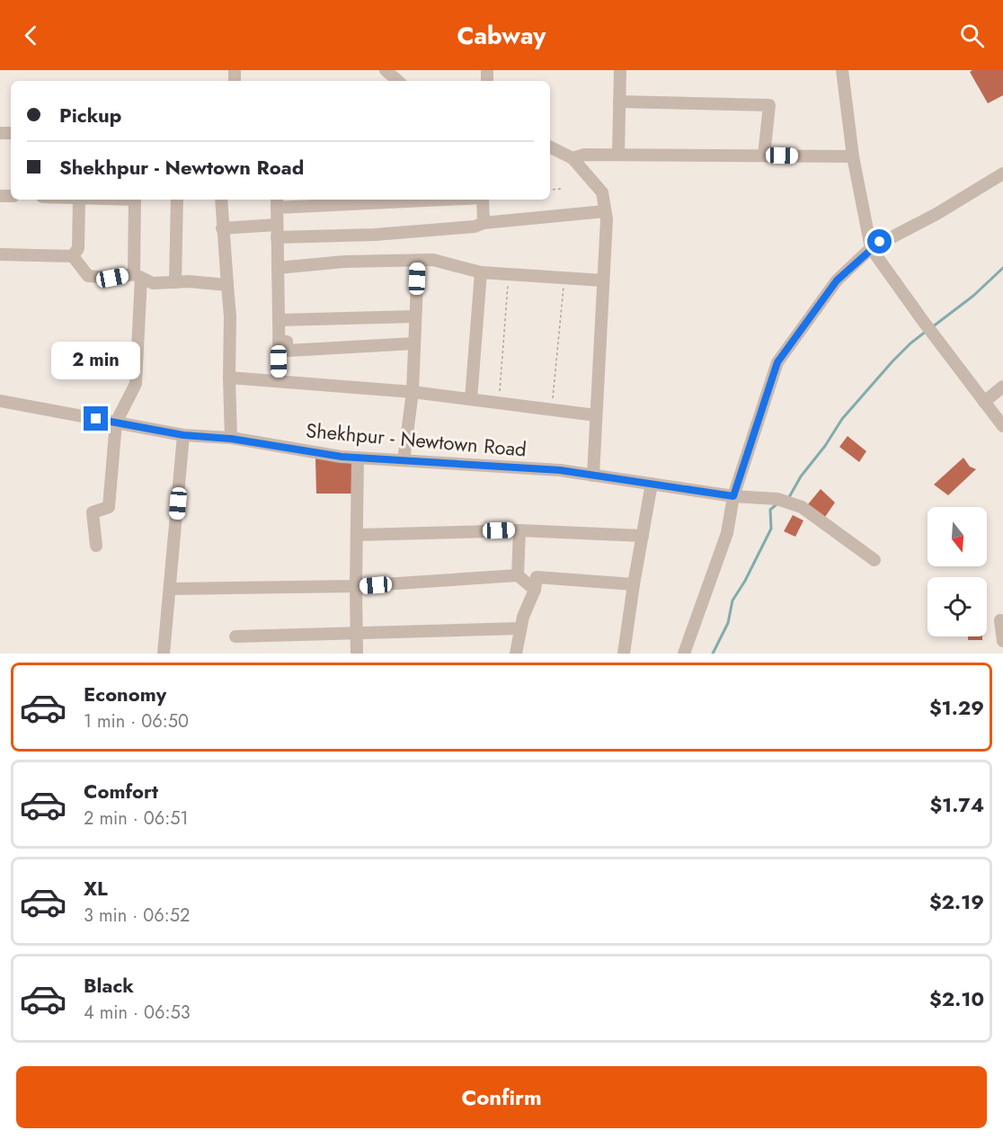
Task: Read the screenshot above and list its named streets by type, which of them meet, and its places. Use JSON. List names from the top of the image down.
{
  "streets": {
    "street": ["Shekhpur - Newtown Road"]
  },
  "north": "bottom",
  "page": {
    "header": "Cabway",
    "banner": ["Pickup", "Shekhpur - Newtown Road"],
    "bubble": "2 min",
    "list": [
      {
        "name": "Economy",
        "note": "1 min · 06:50",
        "value": "$1.29"
      },
      {
        "name": "Comfort",
        "note": "2 min · 06:51",
        "value": "$1.74"
      },
      {
        "name": "XL",
        "note": "3 min · 06:52",
        "value": "$2.19"
      },
      {
        "name": "Black",
        "note": "4 min · 06:53",
        "value": "$2.10"
      }
    ],
    "buttons": "Confirm"
  }
}
